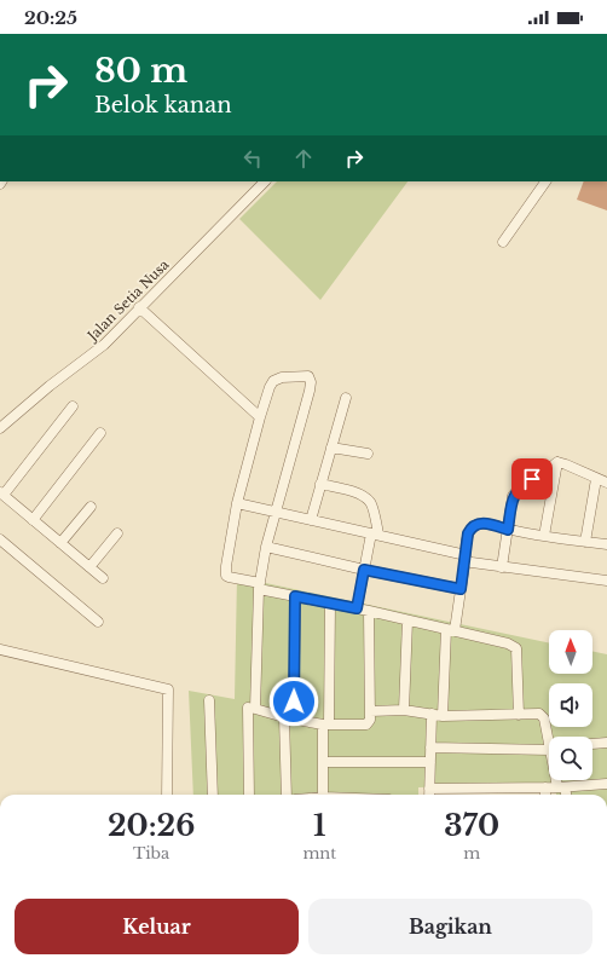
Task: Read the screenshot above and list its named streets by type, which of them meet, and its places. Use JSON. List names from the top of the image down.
{
  "streets": {
    "street": ["Jalan Setia Nusa"]
  },
  "north": "top",
  "page": {
    "status": "20:25",
    "turn": ["80 m", "Belok kanan"],
    "eta": [
      "20:26",
      "Tiba",
      "1",
      "mnt",
      "370",
      "m"
    ],
    "buttons": ["Keluar", "Bagikan"]
  }
}
